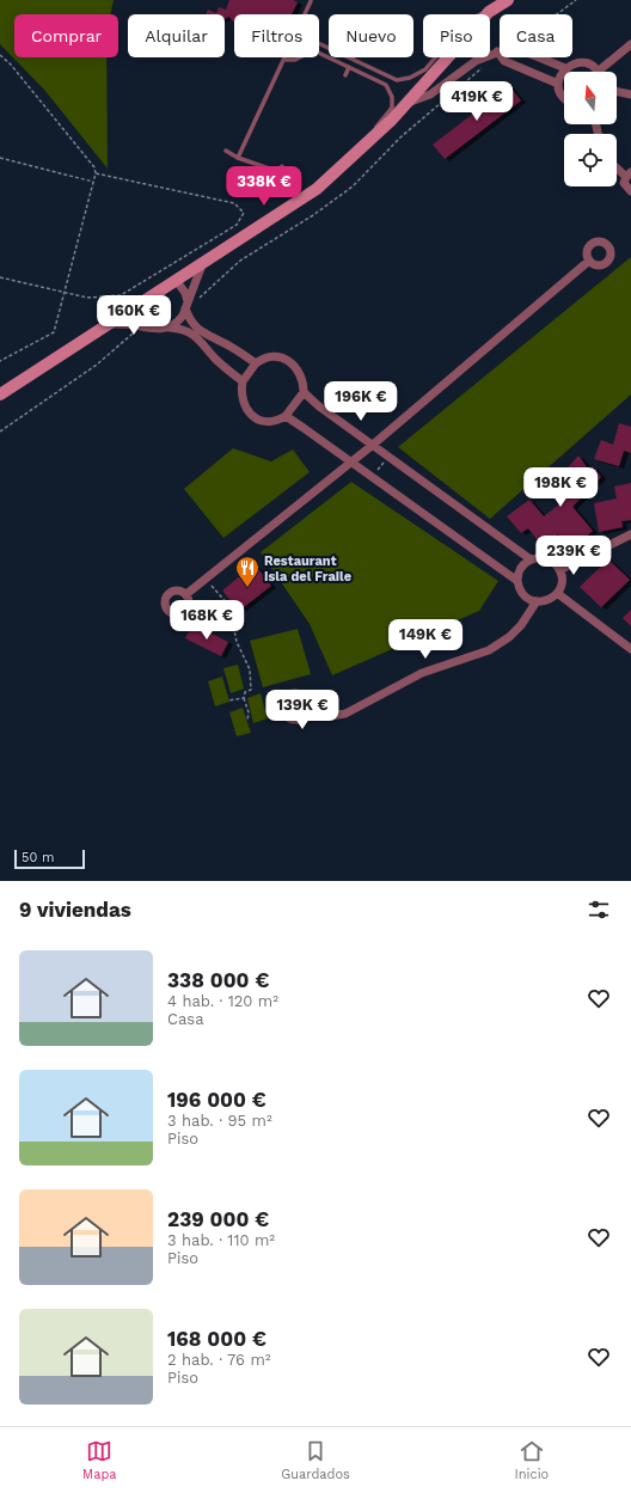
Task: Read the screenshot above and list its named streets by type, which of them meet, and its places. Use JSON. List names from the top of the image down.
{
  "places": {
    "restaurant": ["Restaurant Isla del Fraile"]
  },
  "scale_bar": "50 m",
  "north": "top",
  "page": {
    "chip": [
      "Comprar",
      "Alquilar",
      "Filtros",
      "Nuevo",
      "Piso",
      "Casa"
    ],
    "price": [
      "419K €",
      "338K €",
      "160K €",
      "196K €",
      "198K €",
      "239K €",
      "168K €",
      "149K €",
      "139K €"
    ],
    "scale": "50 m",
    "heading": "9 viviendas",
    "list": [
      {
        "name": "338 000 €",
        "note": "4 hab. · 120 m² · Casa"
      },
      {
        "name": "196 000 €",
        "note": "3 hab. · 95 m² · Piso"
      },
      {
        "name": "239 000 €",
        "note": "3 hab. · 110 m² · Piso"
      },
      {
        "name": "168 000 €",
        "note": "2 hab. · 76 m² · Piso"
      }
    ],
    "tabs": ["Mapa", "Guardados", "Inicio"]
  }
}
